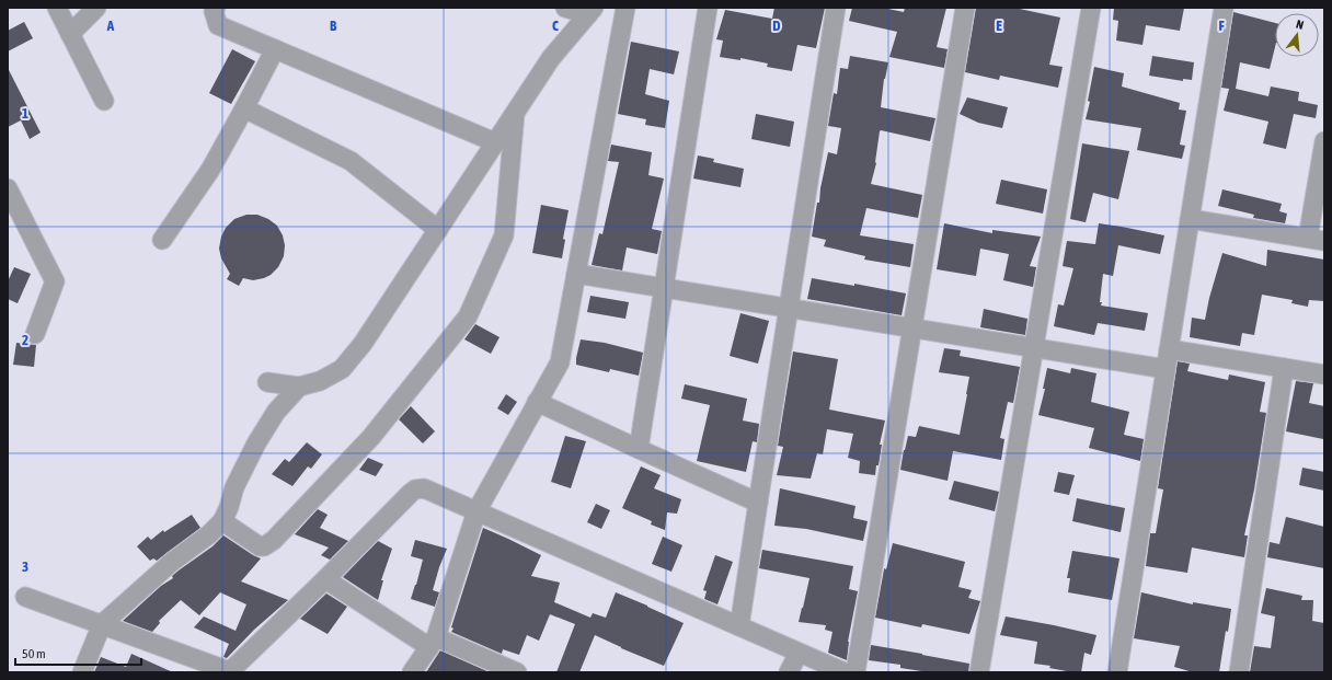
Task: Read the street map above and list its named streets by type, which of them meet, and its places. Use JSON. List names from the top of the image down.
{
  "scale_bar": "50 m",
  "north": "top",
  "grid": {
    "columns": [
      "A",
      "B",
      "C",
      "D",
      "E",
      "F"
    ],
    "rows": ["1", "2", "3"]
  }
}
